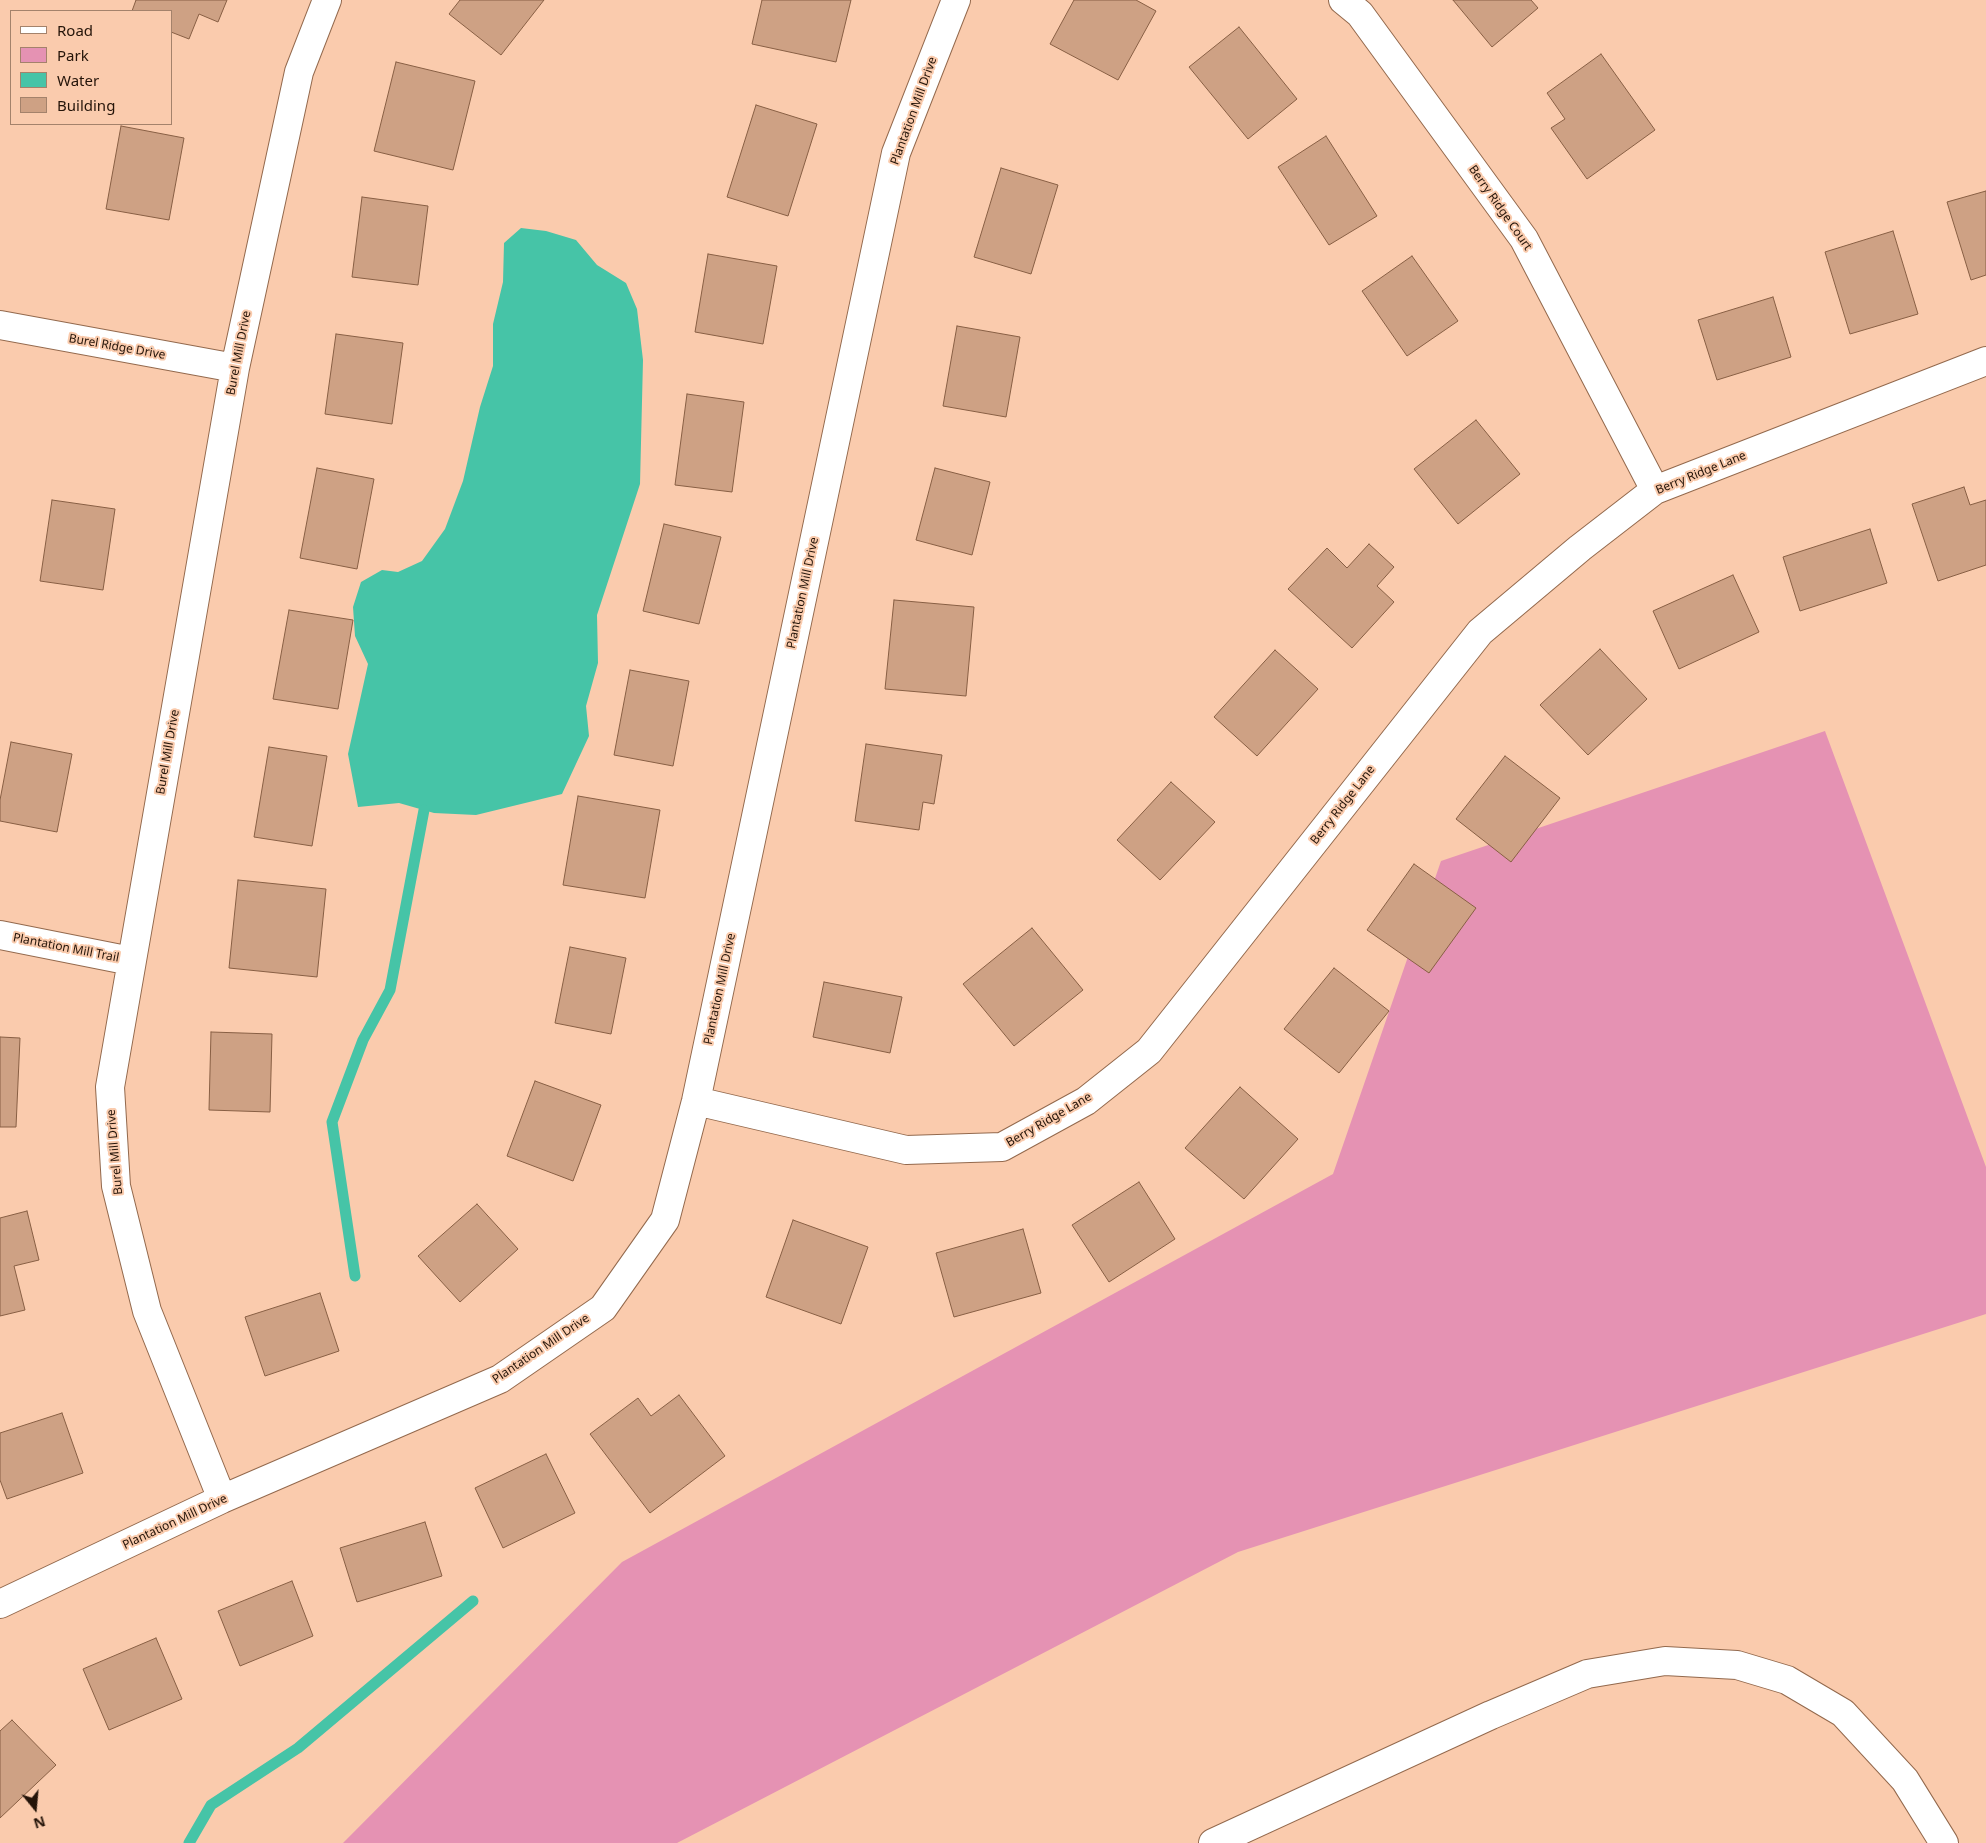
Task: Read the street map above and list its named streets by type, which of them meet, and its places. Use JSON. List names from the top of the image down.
{
  "streets": {
    "street": [
      "Plantation Mill Drive",
      "Berry Ridge Court",
      "Burel Ridge Drive",
      "Burel Mill Drive",
      "Berry Ridge Lane",
      "Plantation Mill Trail"
    ]
  },
  "crossings": [
    ["Plantation Mill Drive", "Burel Mill Drive"],
    ["Plantation Mill Drive", "Berry Ridge Lane"],
    ["Berry Ridge Court", "Berry Ridge Lane"],
    ["Burel Ridge Drive", "Burel Mill Drive"],
    ["Burel Mill Drive", "Plantation Mill Trail"]
  ],
  "legend": [
    "Road",
    "Park",
    "Water",
    "Building"
  ],
  "north": "bottom"
}
